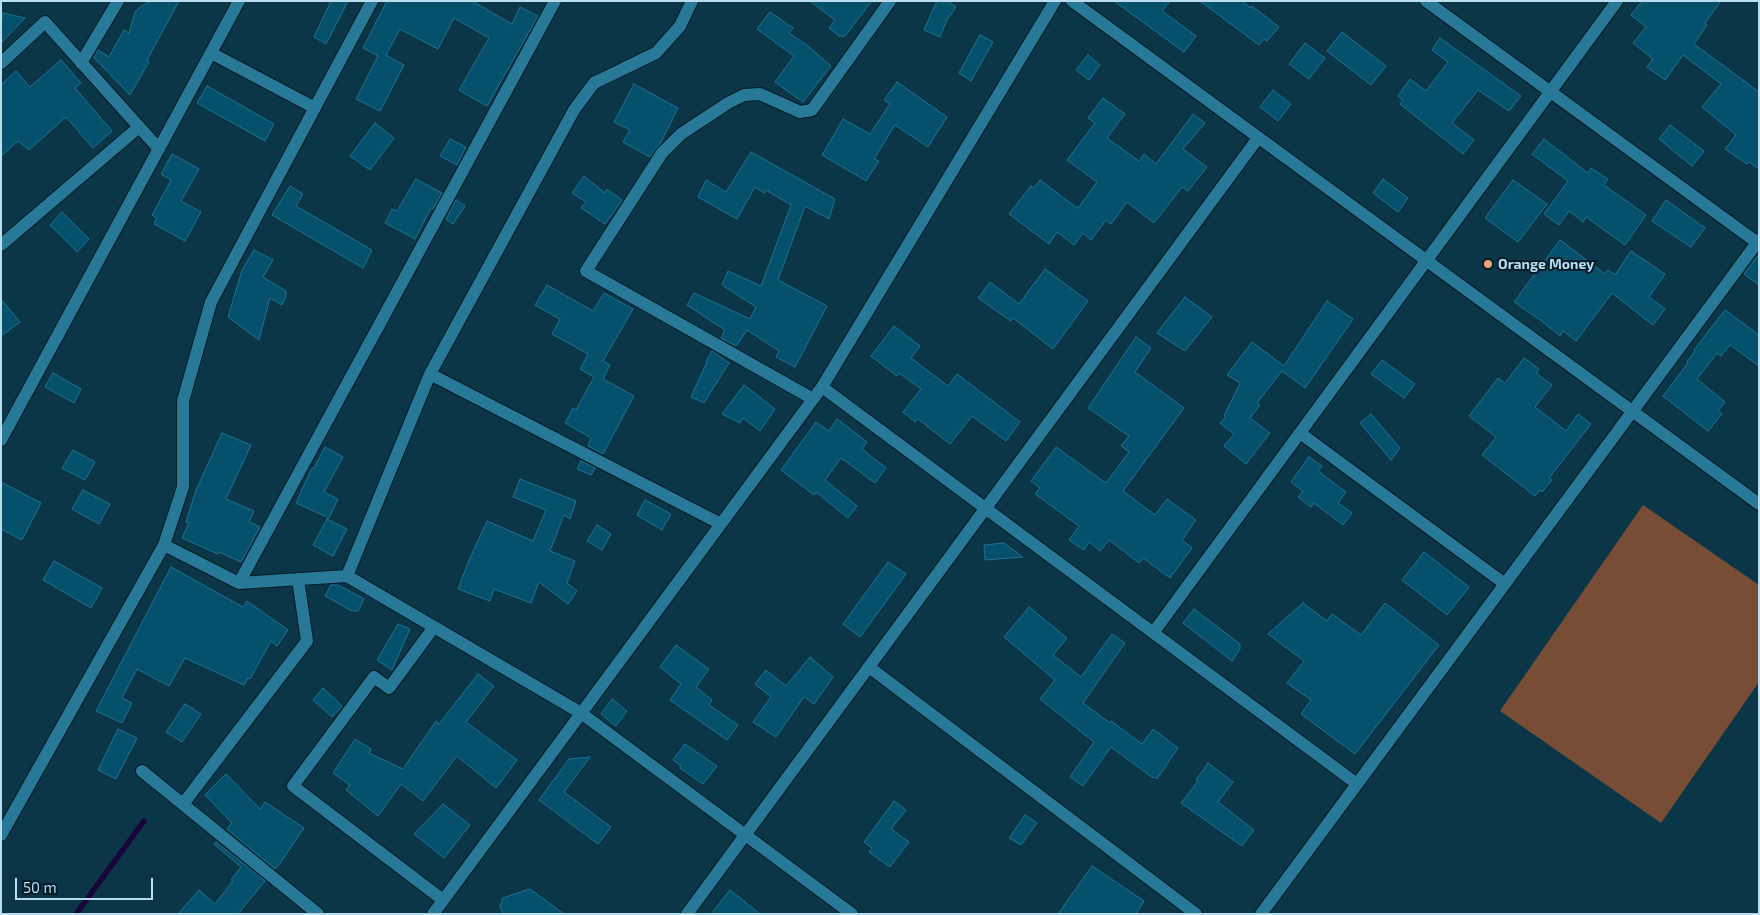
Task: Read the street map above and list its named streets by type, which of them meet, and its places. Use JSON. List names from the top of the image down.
{
  "places": ["Orange Money"],
  "scale_bar": "50 m"
}
